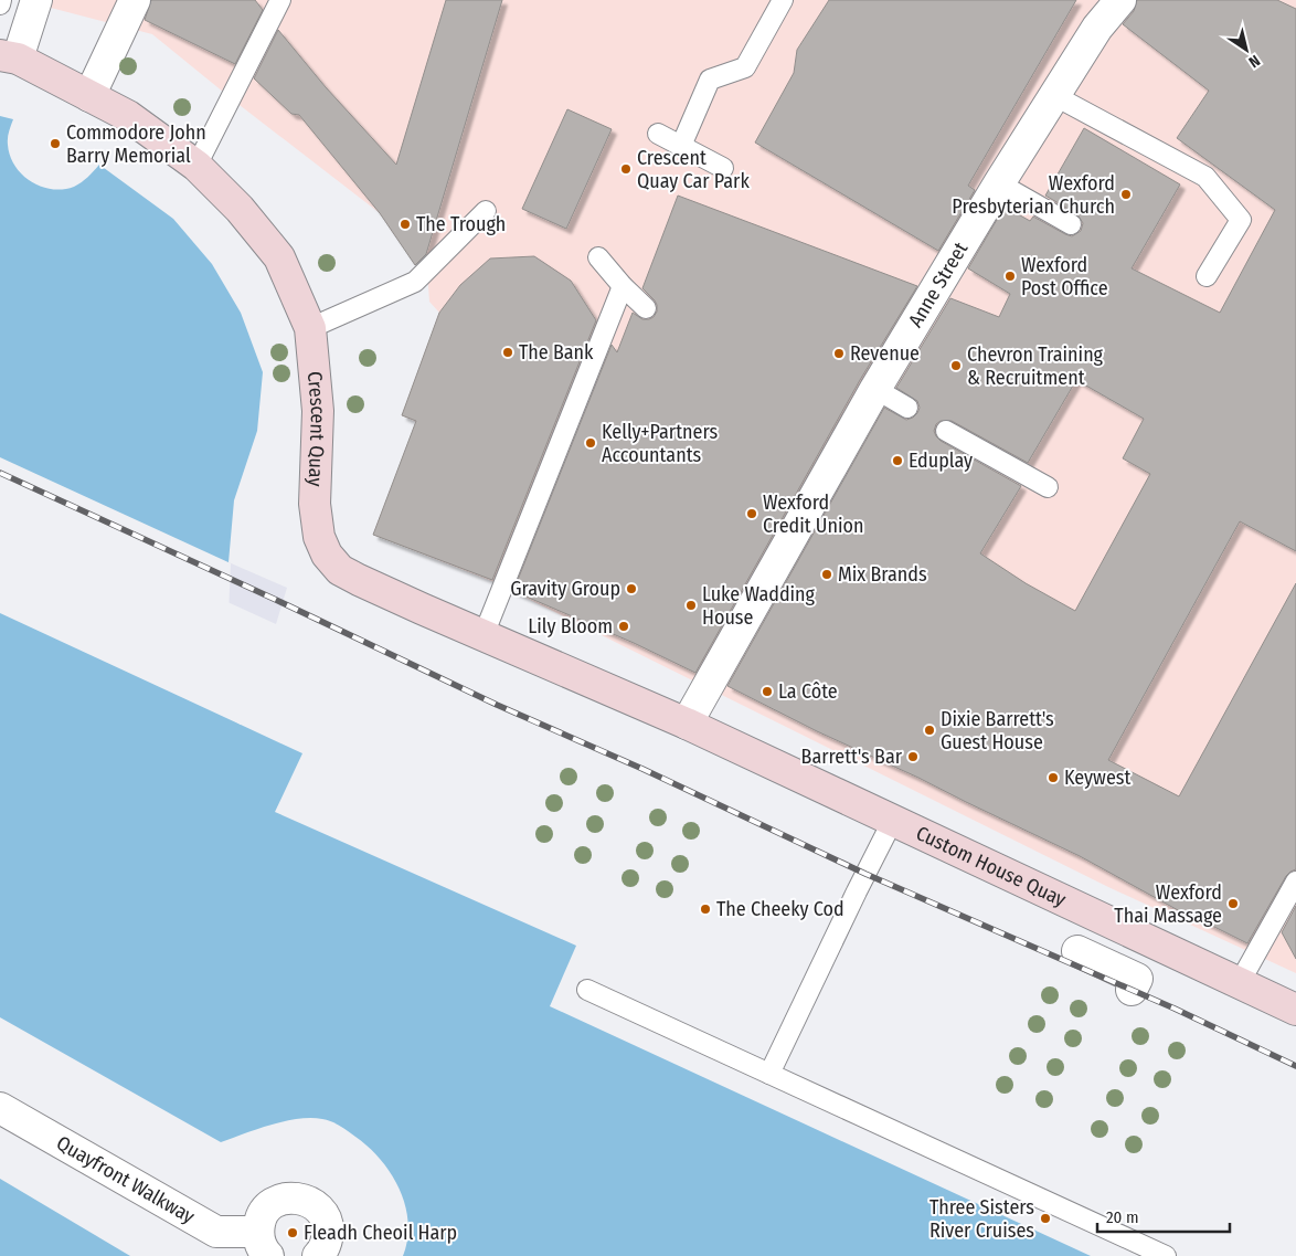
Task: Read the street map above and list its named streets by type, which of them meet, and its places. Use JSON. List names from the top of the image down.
{
  "streets": {
    "main road": ["Crescent Quay", "Custom House Quay"],
    "street": ["Anne Street", "Quayfront Walkway"]
  },
  "crossings": [
    ["Anne Street", "Crescent Quay"],
    ["Anne Street", "Custom House Quay"],
    ["Crescent Quay", "Custom House Quay"]
  ],
  "places": [
    "Commodore John Barry Memorial",
    "Crescent Quay Car Park",
    "Wexford Presbyterian Church",
    "The Trough",
    "Wexford Post Office",
    "The Bank",
    "Revenue",
    "Chevron Training & Recruitment",
    "Kelly+Partners Accountants",
    "Eduplay",
    "Wexford Credit Union",
    "Mix Brands",
    "Gravity Group",
    "Luke Wadding House",
    "Lily Bloom",
    "La Côte",
    "Dixie Barrett's Guest House",
    "Barrett's Bar",
    "Keywest",
    "Wexford Thai Massage",
    "The Cheeky Cod",
    "Three Sisters River Cruises",
    "Fleadh Cheoil Harp"
  ],
  "scale_bar": "20 m",
  "north": "bottom right"
}
